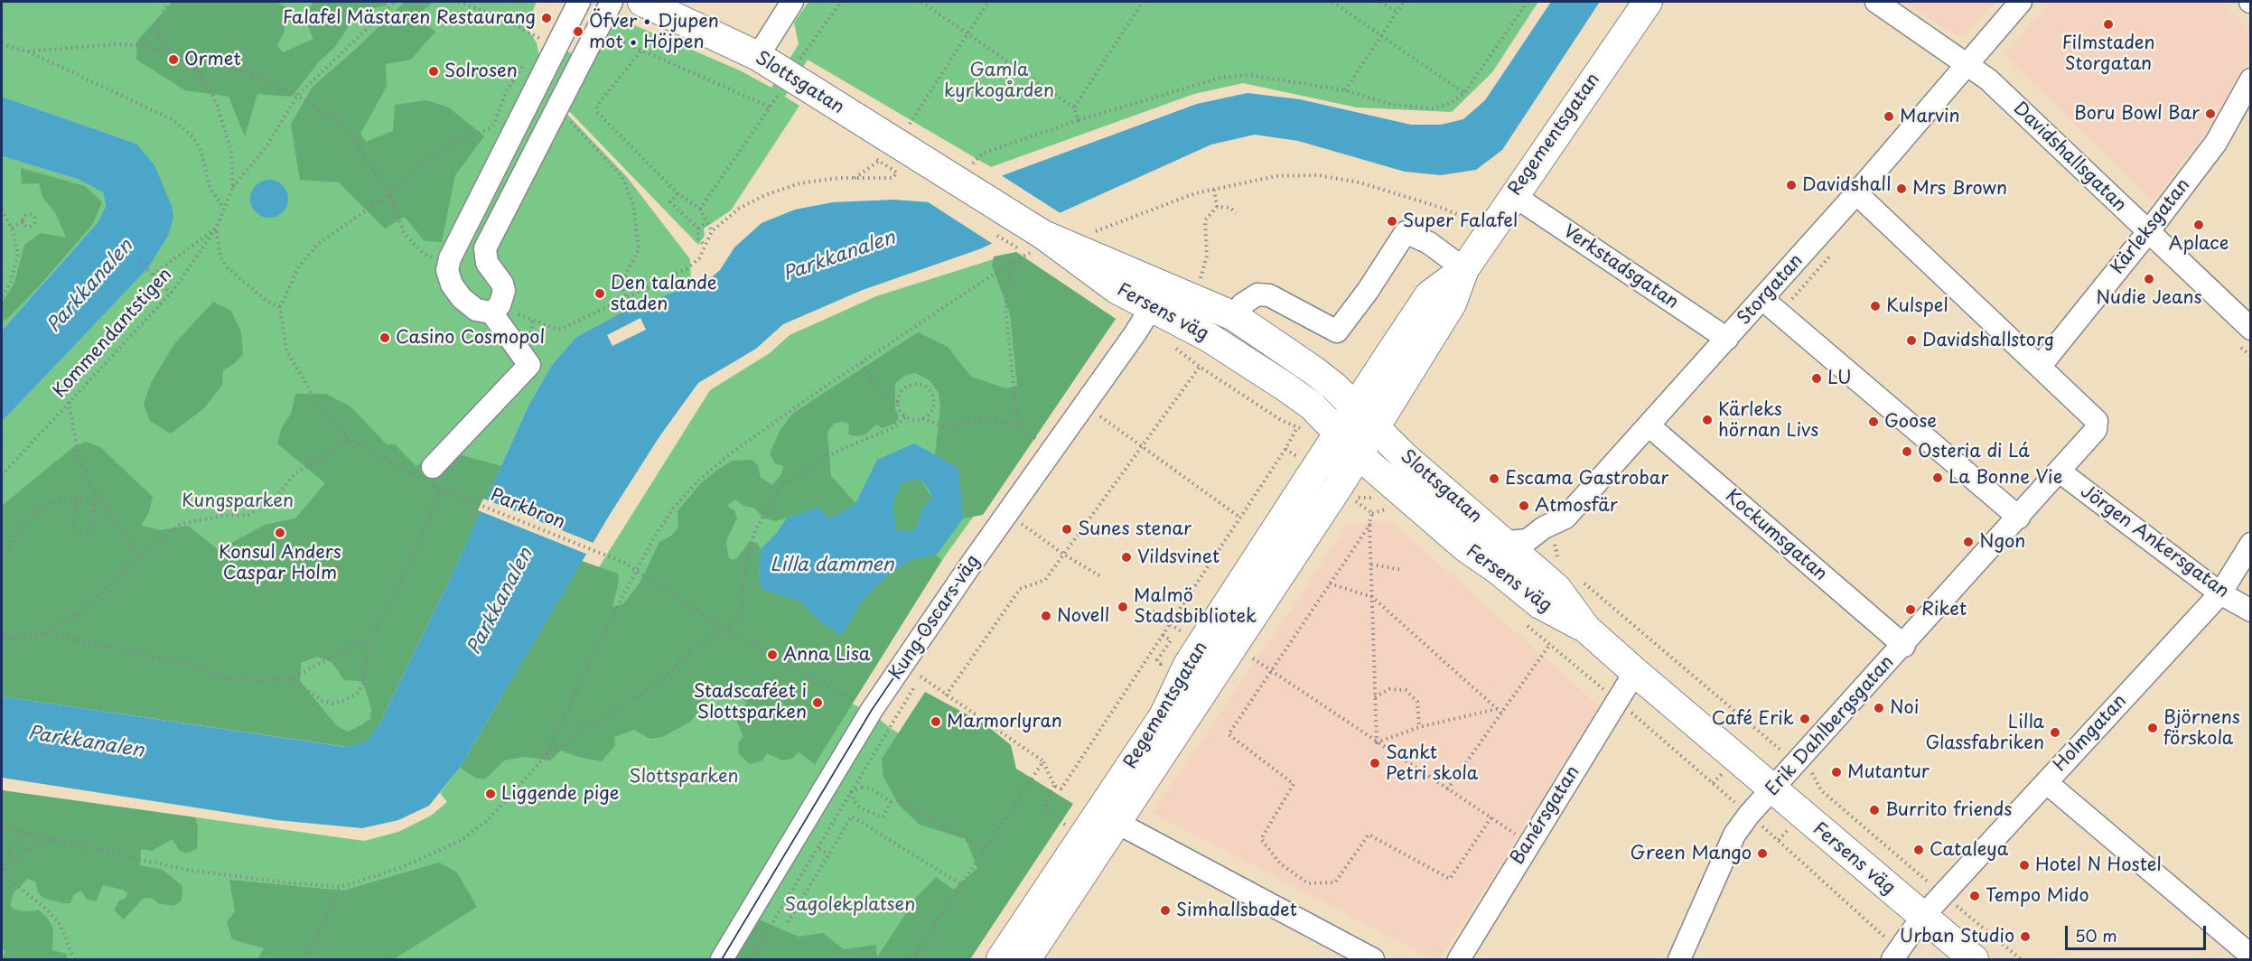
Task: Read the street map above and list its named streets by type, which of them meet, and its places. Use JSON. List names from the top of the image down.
{
  "streets": {
    "main road": ["Slottsgatan", "Regementsgatan", "Fersens väg"],
    "street": [
      "Davidshallsgatan",
      "Kärleksgatan",
      "Verkstadsgatan",
      "Storgatan",
      "Kockumsgatan",
      "Jörgen Ankersgatan",
      "Kung Oscars väg",
      "Erik Dahlbergsgatan",
      "Holmgatan",
      "Banérsgatan"
    ],
    "path": ["Kommendantstigen", "Parkbron"]
  },
  "crossings": [
    ["Slottsgatan", "Regementsgatan"],
    ["Slottsgatan", "Storgatan"],
    ["Slottsgatan", "Fersens väg"],
    ["Regementsgatan", "Verkstadsgatan"],
    ["Regementsgatan", "Fersens väg"],
    ["Davidshallsgatan", "Kärleksgatan"],
    ["Davidshallsgatan", "Storgatan"],
    ["Verkstadsgatan", "Storgatan"],
    ["Storgatan", "Fersens väg"],
    ["Storgatan", "Kockumsgatan"],
    ["Fersens väg", "Kung Oscars väg"],
    ["Fersens väg", "Erik Dahlbergsgatan"],
    ["Fersens väg", "Holmgatan"],
    ["Fersens väg", "Banérsgatan"],
    ["Kockumsgatan", "Erik Dahlbergsgatan"],
    ["Jörgen Ankersgatan", "Holmgatan"]
  ],
  "water": ["Parkkanalen", "Lilla dammen"],
  "parks": [
    "Gamla kyrkogården",
    "Kungsparken",
    "Slottsparken",
    "Sagolekplatsen"
  ],
  "places": [
    "Falafel Mästaren Restaurang",
    "Filmstaden Storgatan",
    "Öfver • Djupen mot • Höjpen",
    "Ormet",
    "Solrosen",
    "Boru Bowl Bar",
    "Marvin",
    "Davidshall",
    "Mrs Brown",
    "Super Falafel",
    "Aplace",
    "Nudie Jeans",
    "Den talande staden",
    "Kulspel",
    "Casino Cosmopol",
    "Davidshallstorg",
    "LU",
    "Kärleks hörnan Livs",
    "Goose",
    "Osteria di Lá",
    "La Bonne Vie",
    "Escama Gastrobar",
    "Atmosfär",
    "Sunes stenar",
    "Konsul Anders Caspar Holm",
    "Ngon",
    "Vildsvinet",
    "Malmö Stadsbibliotek",
    "Riket",
    "Novell",
    "Anna Lisa",
    "Stadscaféet i Slottsparken",
    "Noi",
    "Café Erik",
    "Marmorlyran",
    "Björnens förskola",
    "Lilla Glassfabriken",
    "Sankt Petri skola",
    "Mutantur",
    "Liggende pige",
    "Burrito friends",
    "Cataleya",
    "Green Mango",
    "Hotel N Hostel",
    "Tempo Mido",
    "Simhallsbadet",
    "Urban Studio"
  ],
  "scale_bar": "50 m"
}
